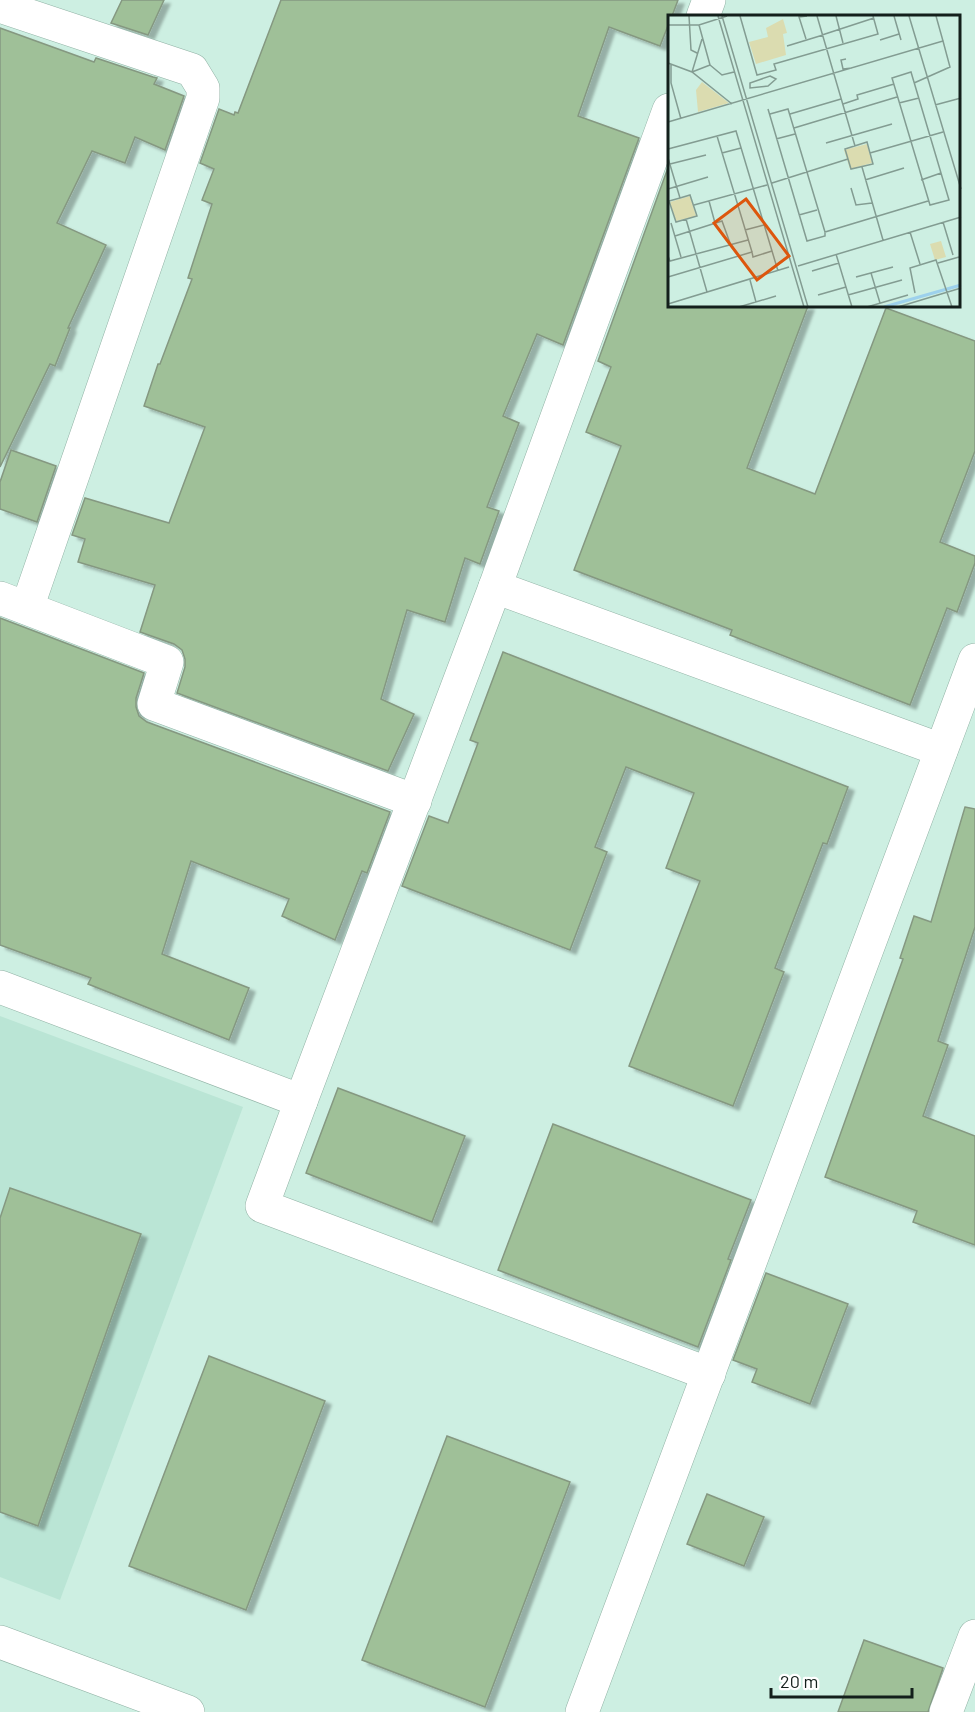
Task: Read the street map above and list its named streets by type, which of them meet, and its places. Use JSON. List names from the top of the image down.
{
  "scale_bar": "20 m"
}
